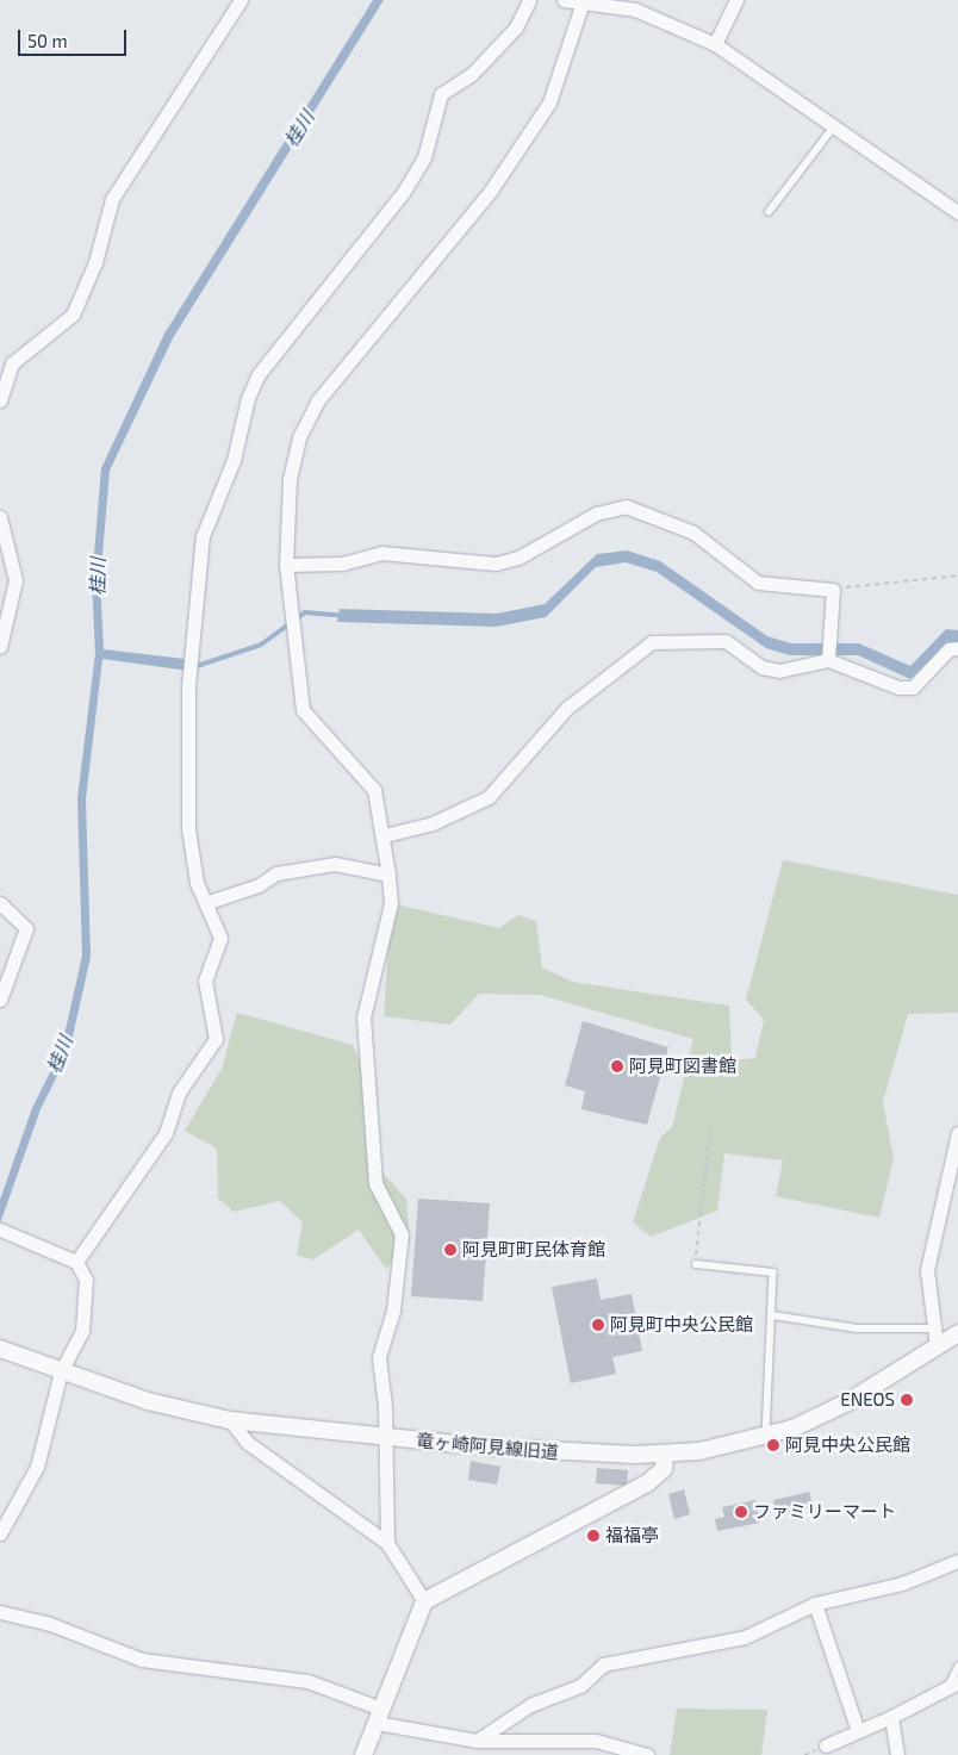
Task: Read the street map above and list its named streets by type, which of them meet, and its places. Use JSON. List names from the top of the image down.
{
  "streets": {
    "street": ["竜ヶ崎阿見線旧道"]
  },
  "water": ["桂川"],
  "places": [
    "阿見町図書館",
    "阿見町町民体育館",
    "阿見町中央公民館",
    "ENEOS",
    "阿見中央公民館",
    "ファミリーマート",
    "福福亭"
  ],
  "scale_bar": "50 m"
}
